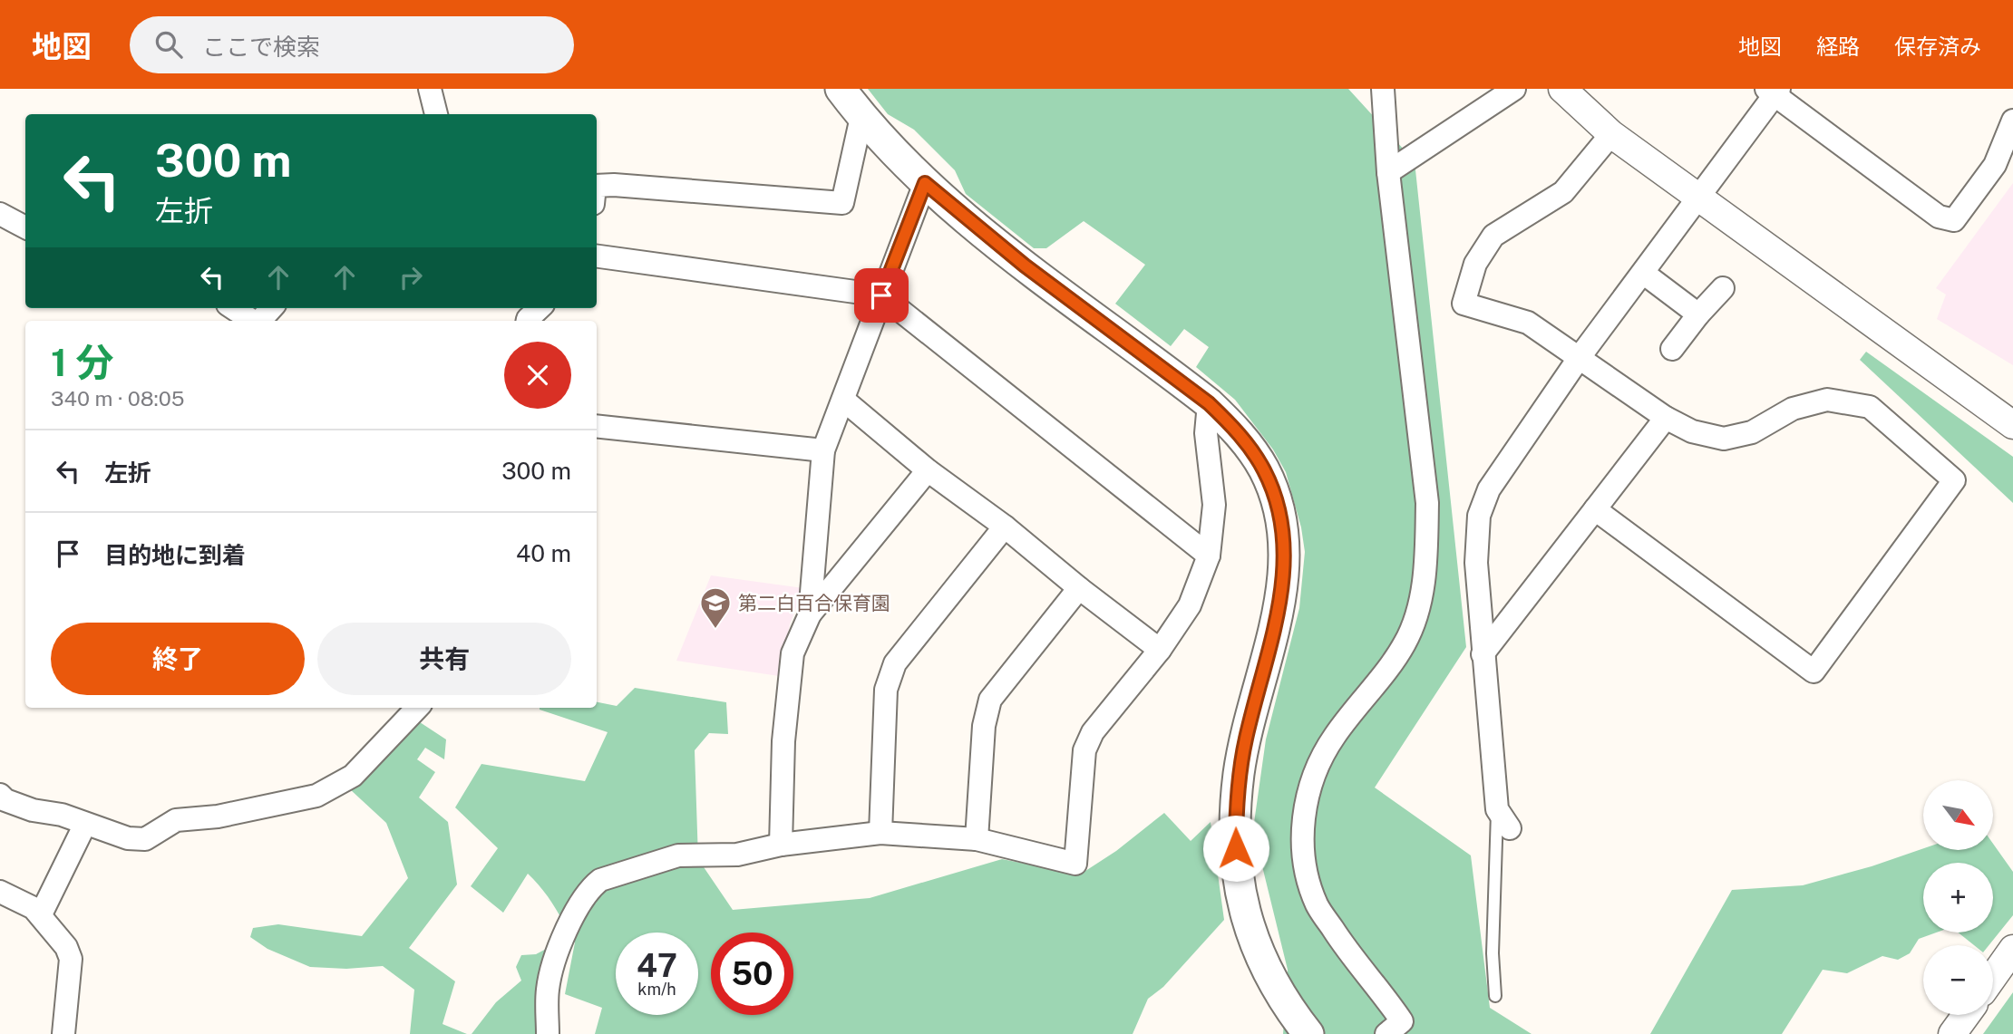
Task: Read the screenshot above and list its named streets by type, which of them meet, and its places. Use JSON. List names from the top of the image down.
{
  "places": {
    "school or university": ["第二白百合保育園"]
  },
  "north": "bottom right",
  "page": {
    "header": "地図",
    "search": "ここで検索",
    "nav": ["地図", "経路", "保存済み"],
    "turn": ["300 m", "左折"],
    "heading": ["1 分", "340 m · 08:05"],
    "list": [
      {
        "name": "左折",
        "value": "300 m"
      },
      {
        "name": "目的地に到着",
        "value": "40 m"
      }
    ],
    "buttons": ["終了", "共有"],
    "map_buttons": ["+", "−"],
    "speed": "47 km/h",
    "limit": "50"
  }
}
